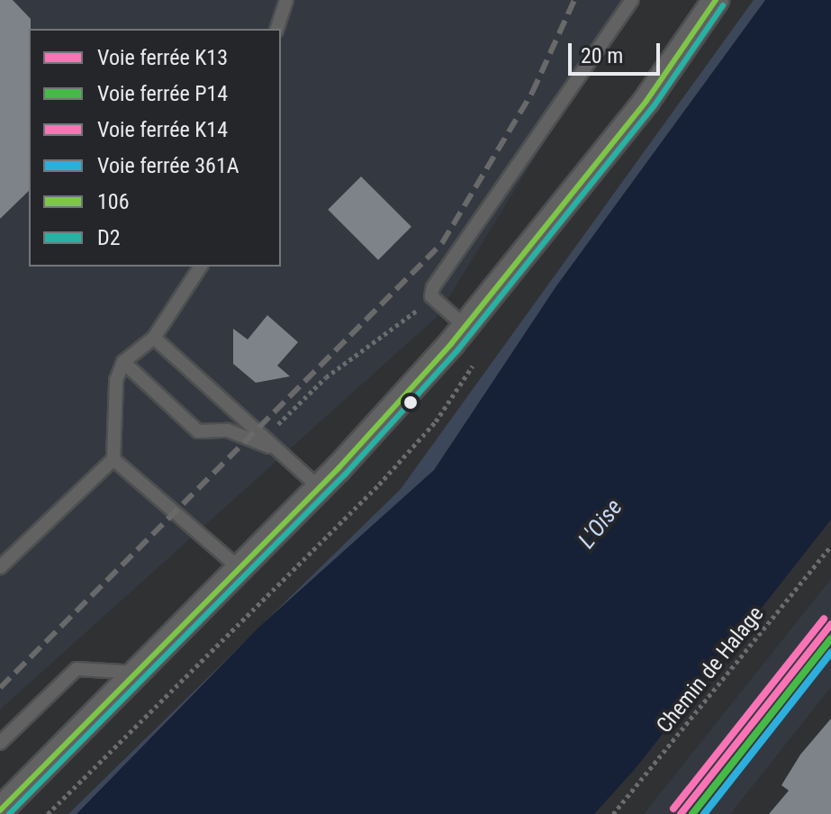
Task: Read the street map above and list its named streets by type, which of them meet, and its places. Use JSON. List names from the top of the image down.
{
  "streets": {
    "path": ["Chemin de Halage"]
  },
  "water": ["L'Oise"],
  "lines": [
    "transit line 106",
    "transit line D2",
    "rail line K14",
    "rail line K13",
    "rail line P14",
    "rail line 361A"
  ],
  "legend": [
    "Voie ferrée K13",
    "Voie ferrée P14",
    "Voie ferrée K14",
    "Voie ferrée 361A",
    "106",
    "D2"
  ],
  "scale_bar": "20 m"
}
